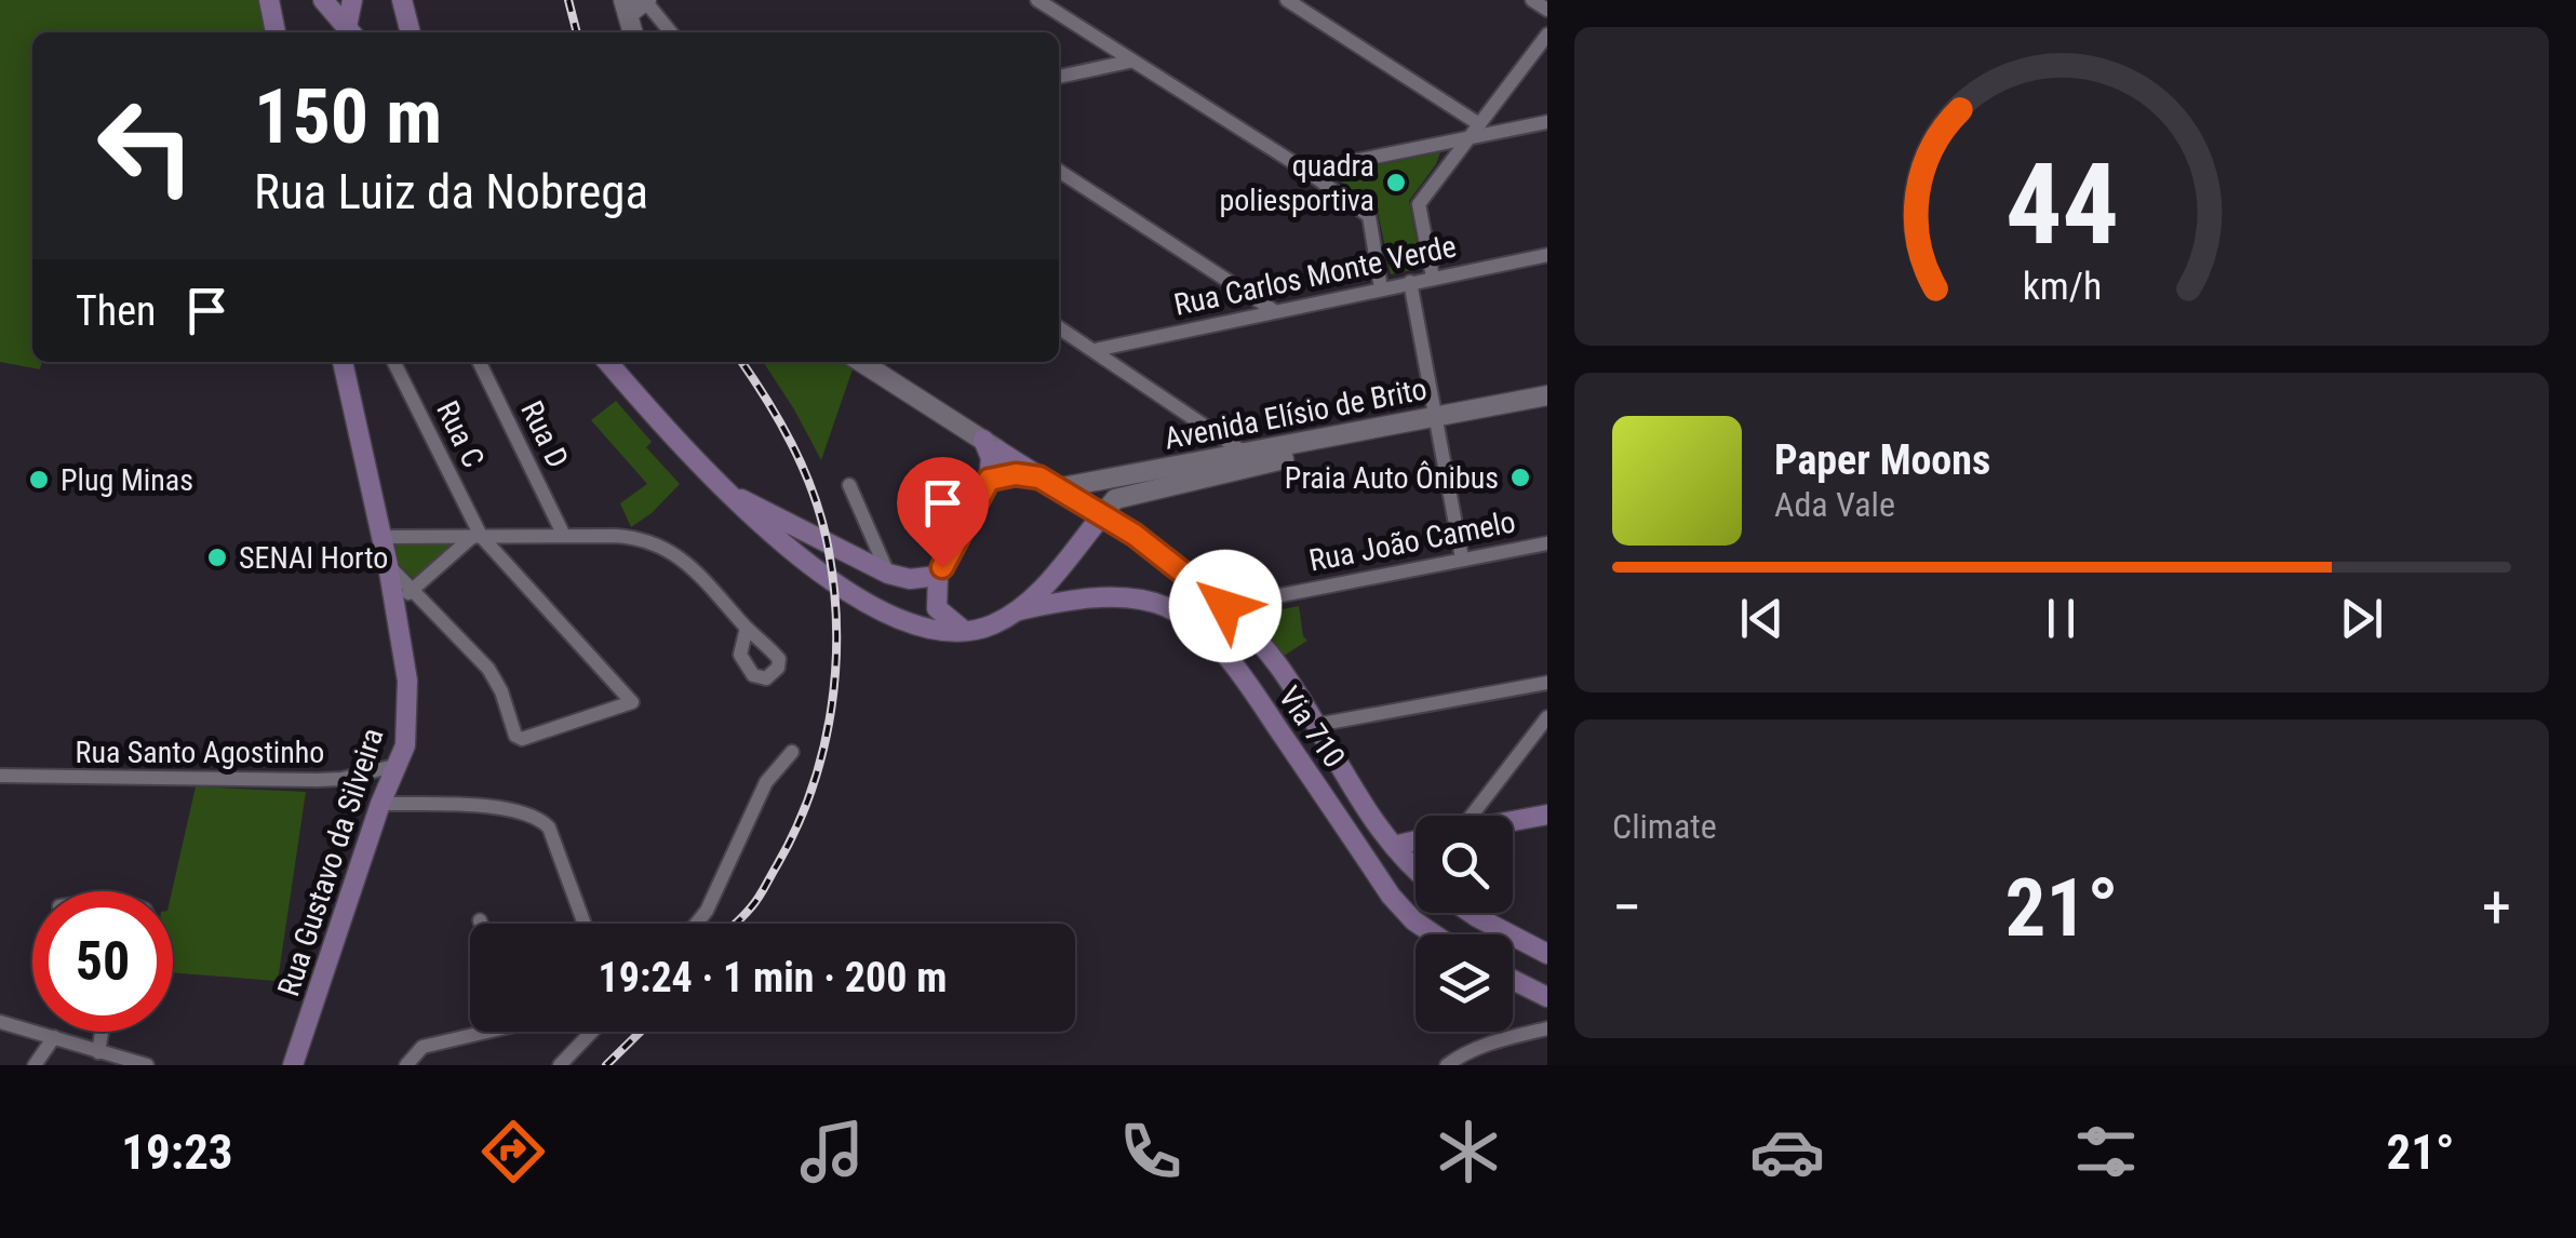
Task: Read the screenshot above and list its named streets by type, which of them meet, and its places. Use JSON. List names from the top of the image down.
{
  "streets": {
    "main road": ["Via 710", "Rua Gustavo da Silveira"],
    "street": [
      "Rua Carlos Monte Verde",
      "Avenida Elísio de Brito",
      "Rua C",
      "Rua D",
      "Rua João Camelo",
      "Rua Santo Agostinho"
    ]
  },
  "crossings": [
    ["Rua Santo Agostinho", "Rua Gustavo da Silveira"]
  ],
  "places": [
    "quadra poliesportiva",
    "Praia Auto Ônibus",
    "Plug Minas",
    "SENAI Horto"
  ],
  "page": {
    "turn": ["150 m", "Rua Luiz da Nobrega"],
    "then": "Then",
    "song": ["Paper Moons", "Ada Vale"],
    "tile": "Climate",
    "heat": ["−", "21°", "+"],
    "limit": "50",
    "trip": "19:24 · 1 min · 200 m",
    "tabs": ["19:23", "21°"],
    "gauge": ["44", "km/h"]
  }
}
